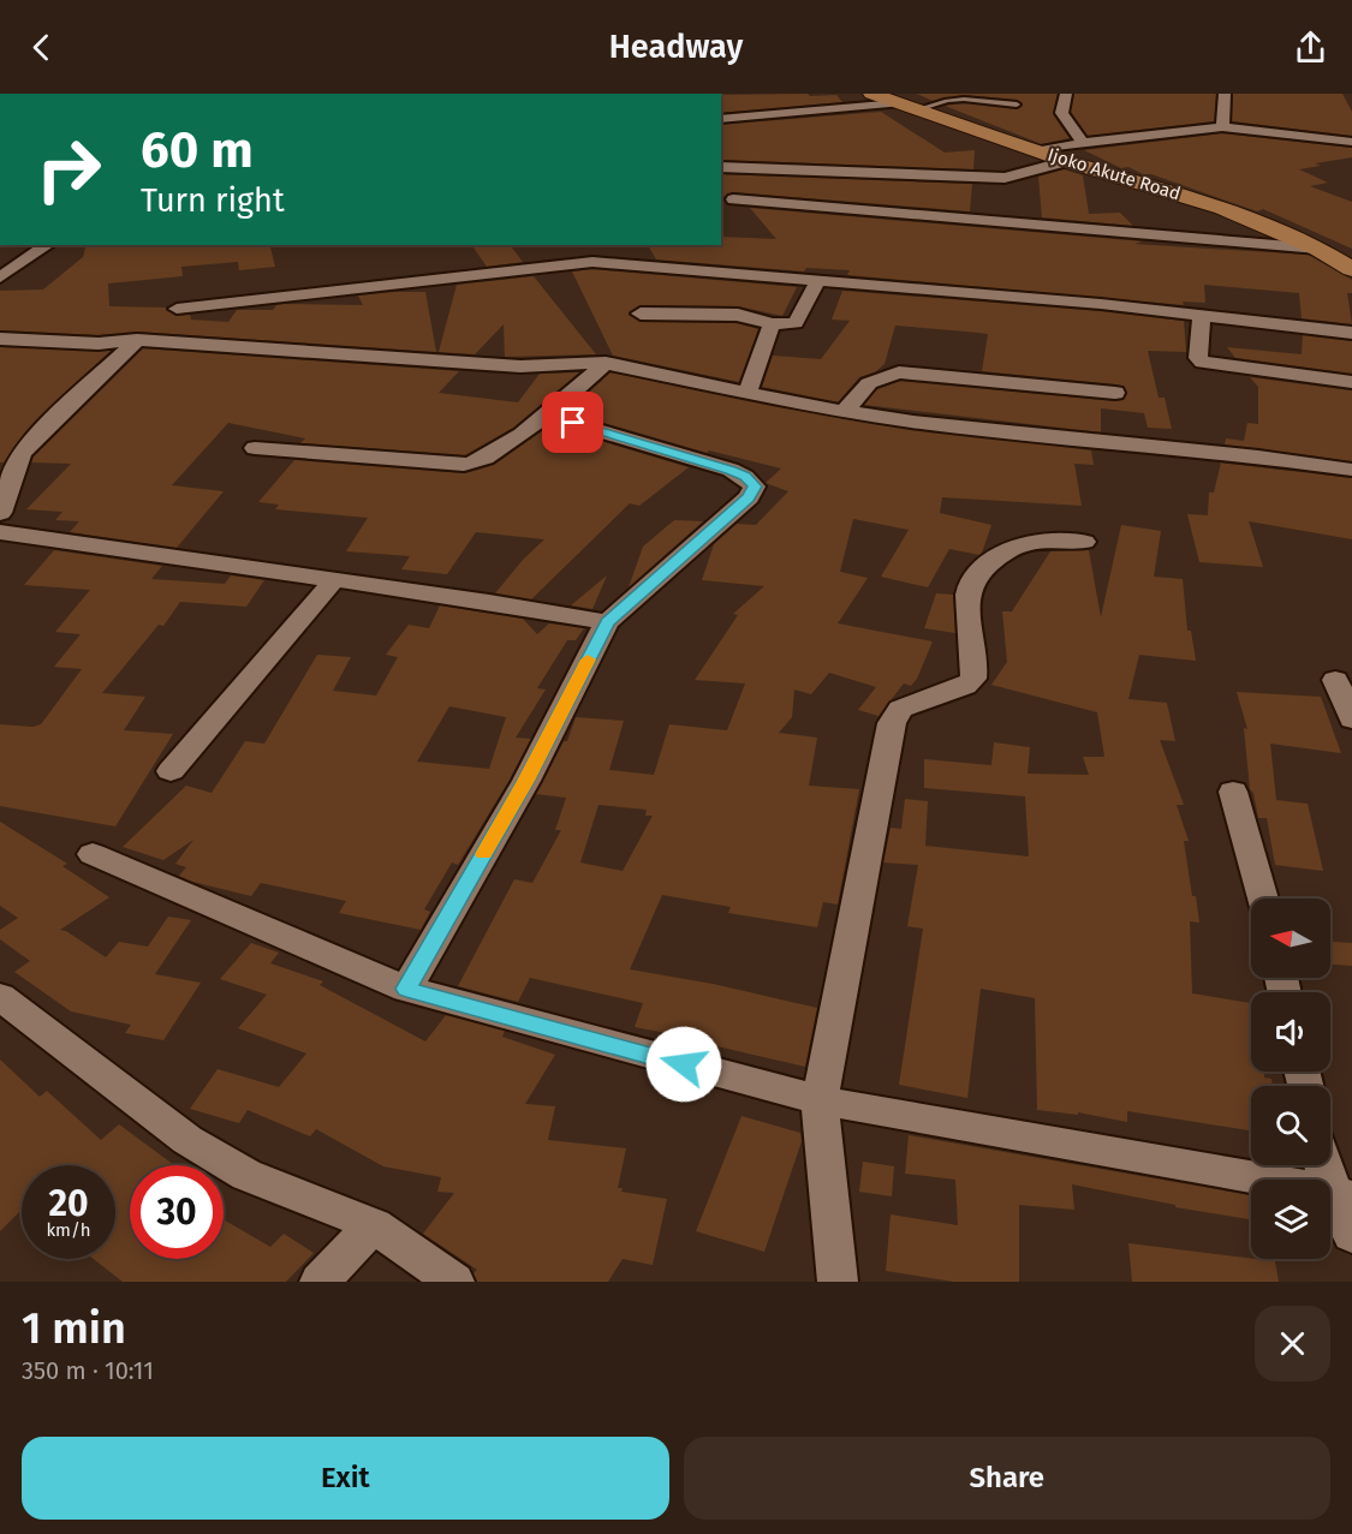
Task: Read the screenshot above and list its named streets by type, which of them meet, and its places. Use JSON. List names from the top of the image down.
{
  "streets": {
    "main road": ["Ijoko Akute Road"]
  },
  "north": "left",
  "page": {
    "header": "Headway",
    "turn": ["60 m", "Turn right"],
    "speed": "20 km/h",
    "limit": "30",
    "heading": ["1 min", "350 m · 10:11"],
    "buttons": ["Exit", "Share"]
  }
}
